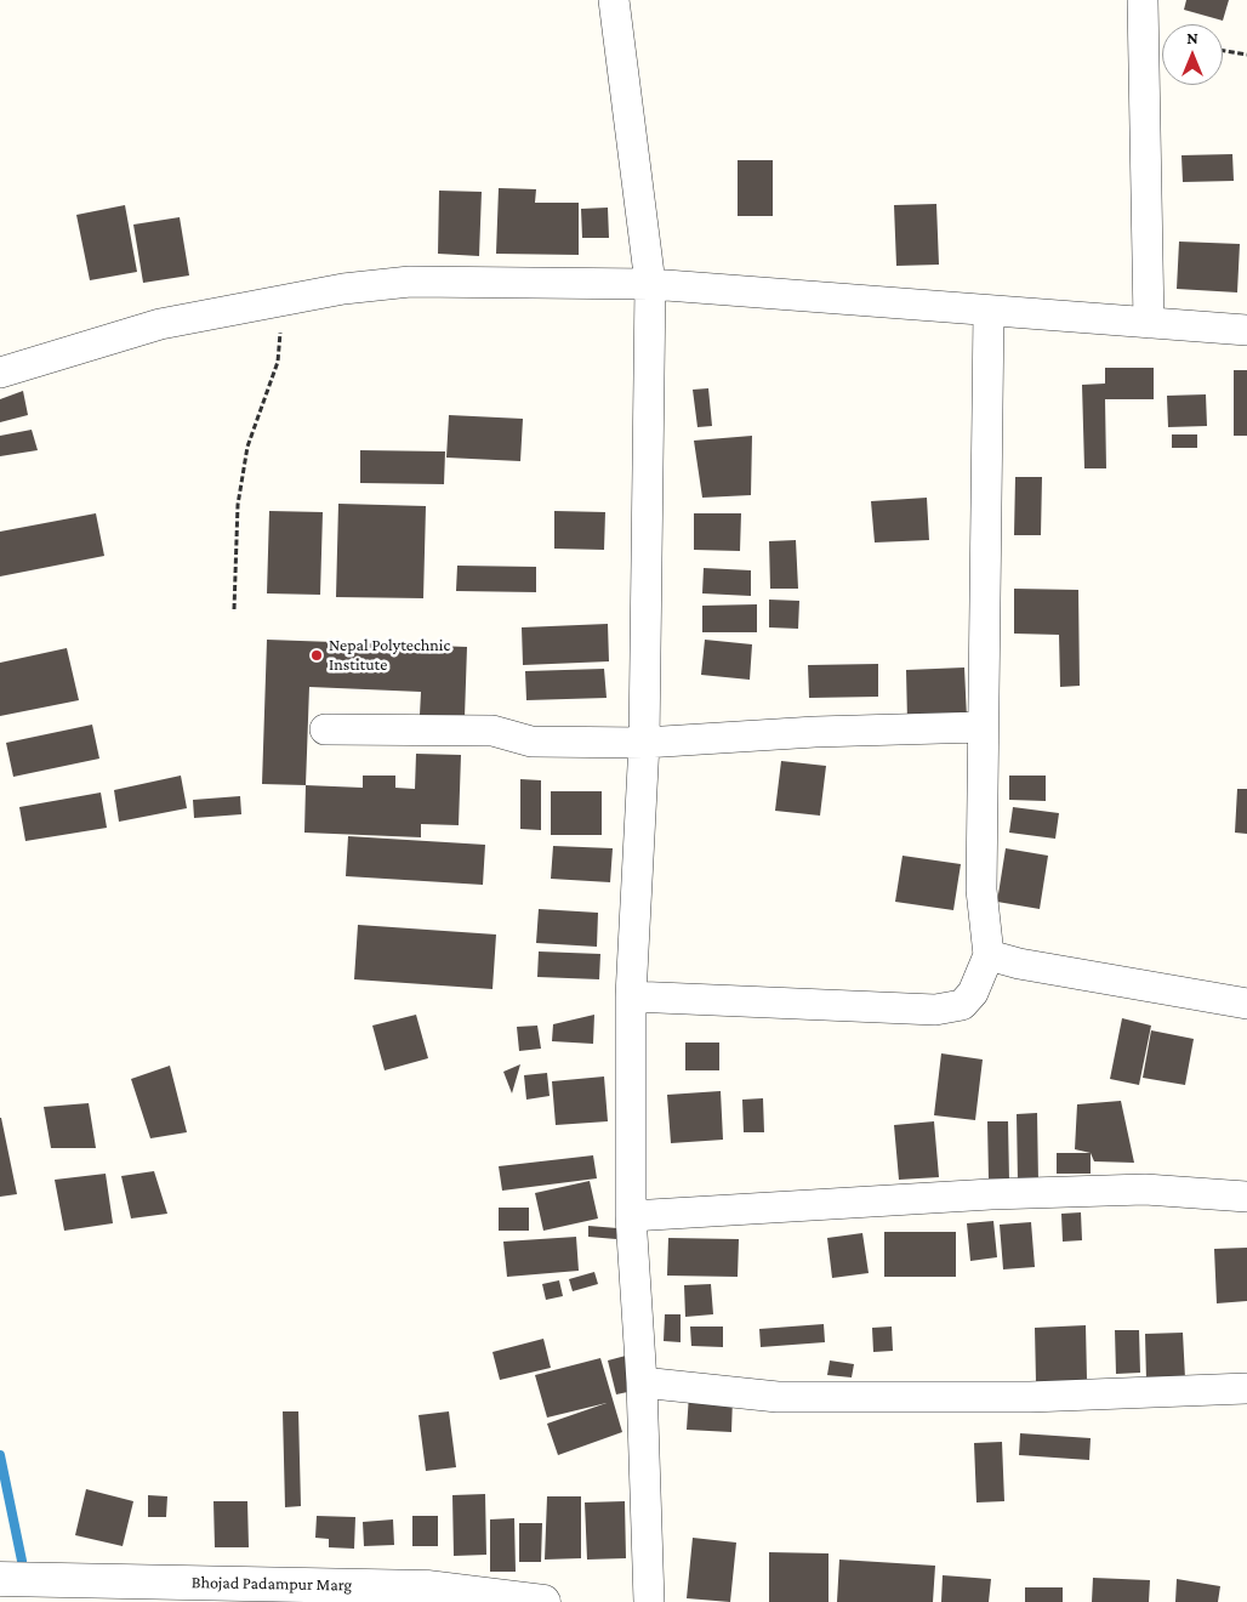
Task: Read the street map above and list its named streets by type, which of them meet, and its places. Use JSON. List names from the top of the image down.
{
  "streets": {
    "street": ["Bhojad Padampur Marg"]
  },
  "places": ["Nepal Polytechnic Institute"],
  "north": "top"
}
